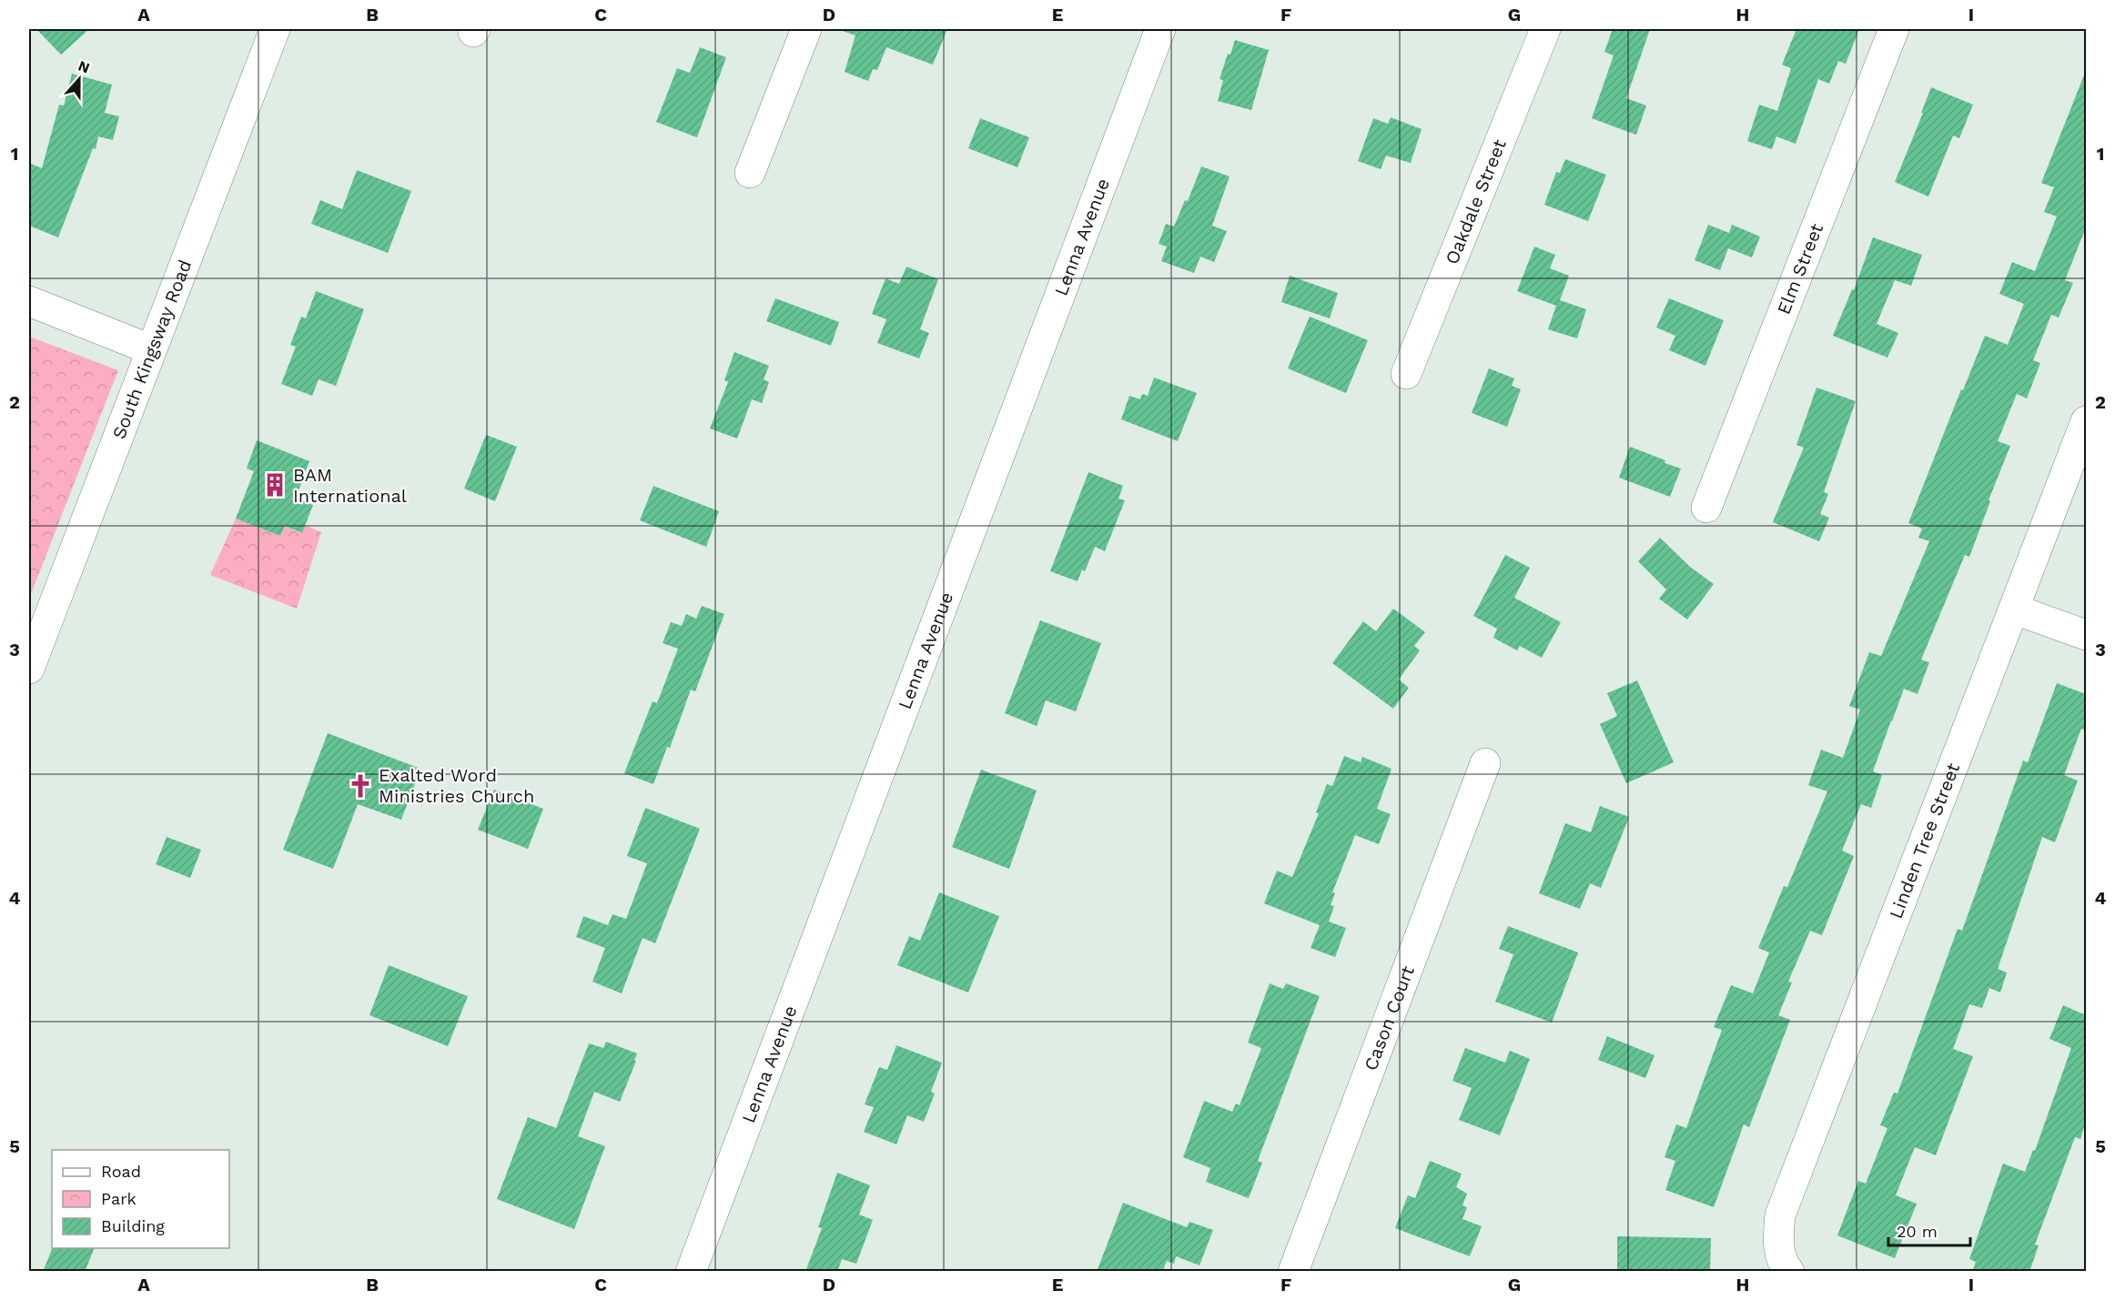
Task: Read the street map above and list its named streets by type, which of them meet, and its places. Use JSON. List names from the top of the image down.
{
  "streets": {
    "street": [
      "Oakdale Street",
      "Lenna Avenue",
      "Elm Street",
      "South Kingsway Road",
      "Linden Tree Street",
      "Cason Court"
    ]
  },
  "places": {
    "building": ["BAM International"],
    "church": ["Exalted Word Ministries Church"]
  },
  "legend": ["Road", "Park", "Building"],
  "scale_bar": "20 m",
  "north": "top",
  "grid": {
    "columns": [
      "A",
      "B",
      "C",
      "D",
      "E",
      "F",
      "G",
      "H",
      "I"
    ],
    "rows": [
      "1",
      "2",
      "3",
      "4",
      "5"
    ]
  }
}
